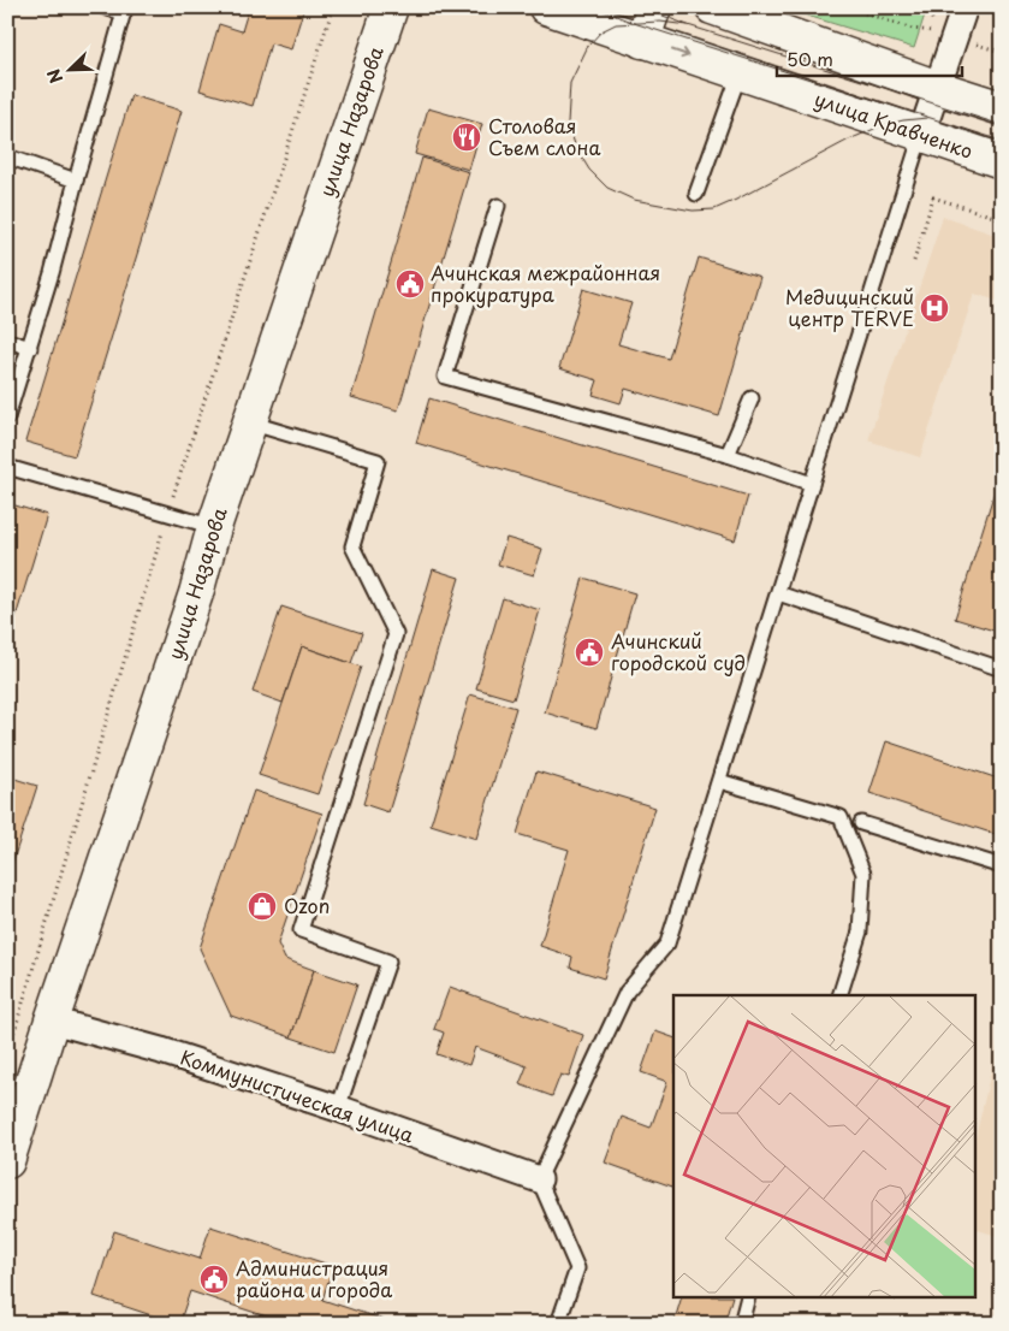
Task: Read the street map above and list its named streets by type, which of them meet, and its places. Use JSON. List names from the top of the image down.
{
  "streets": {
    "street": ["улица Назарова", "улица Кравченко", "Коммунистическая улица"]
  },
  "crossings": [
    ["улица Назарова", "Коммунистическая улица"]
  ],
  "places": {
    "restaurant": ["Столовая Съем слона"],
    "public building": ["Ачинская межрайонная прокуратура", "Ачинский городской суд", "Администрация района и города"],
    "hospital": ["Медицинский центр TERVE"],
    "shop": ["Ozon"]
  },
  "scale_bar": "50 m",
  "north": "bottom left"
}
